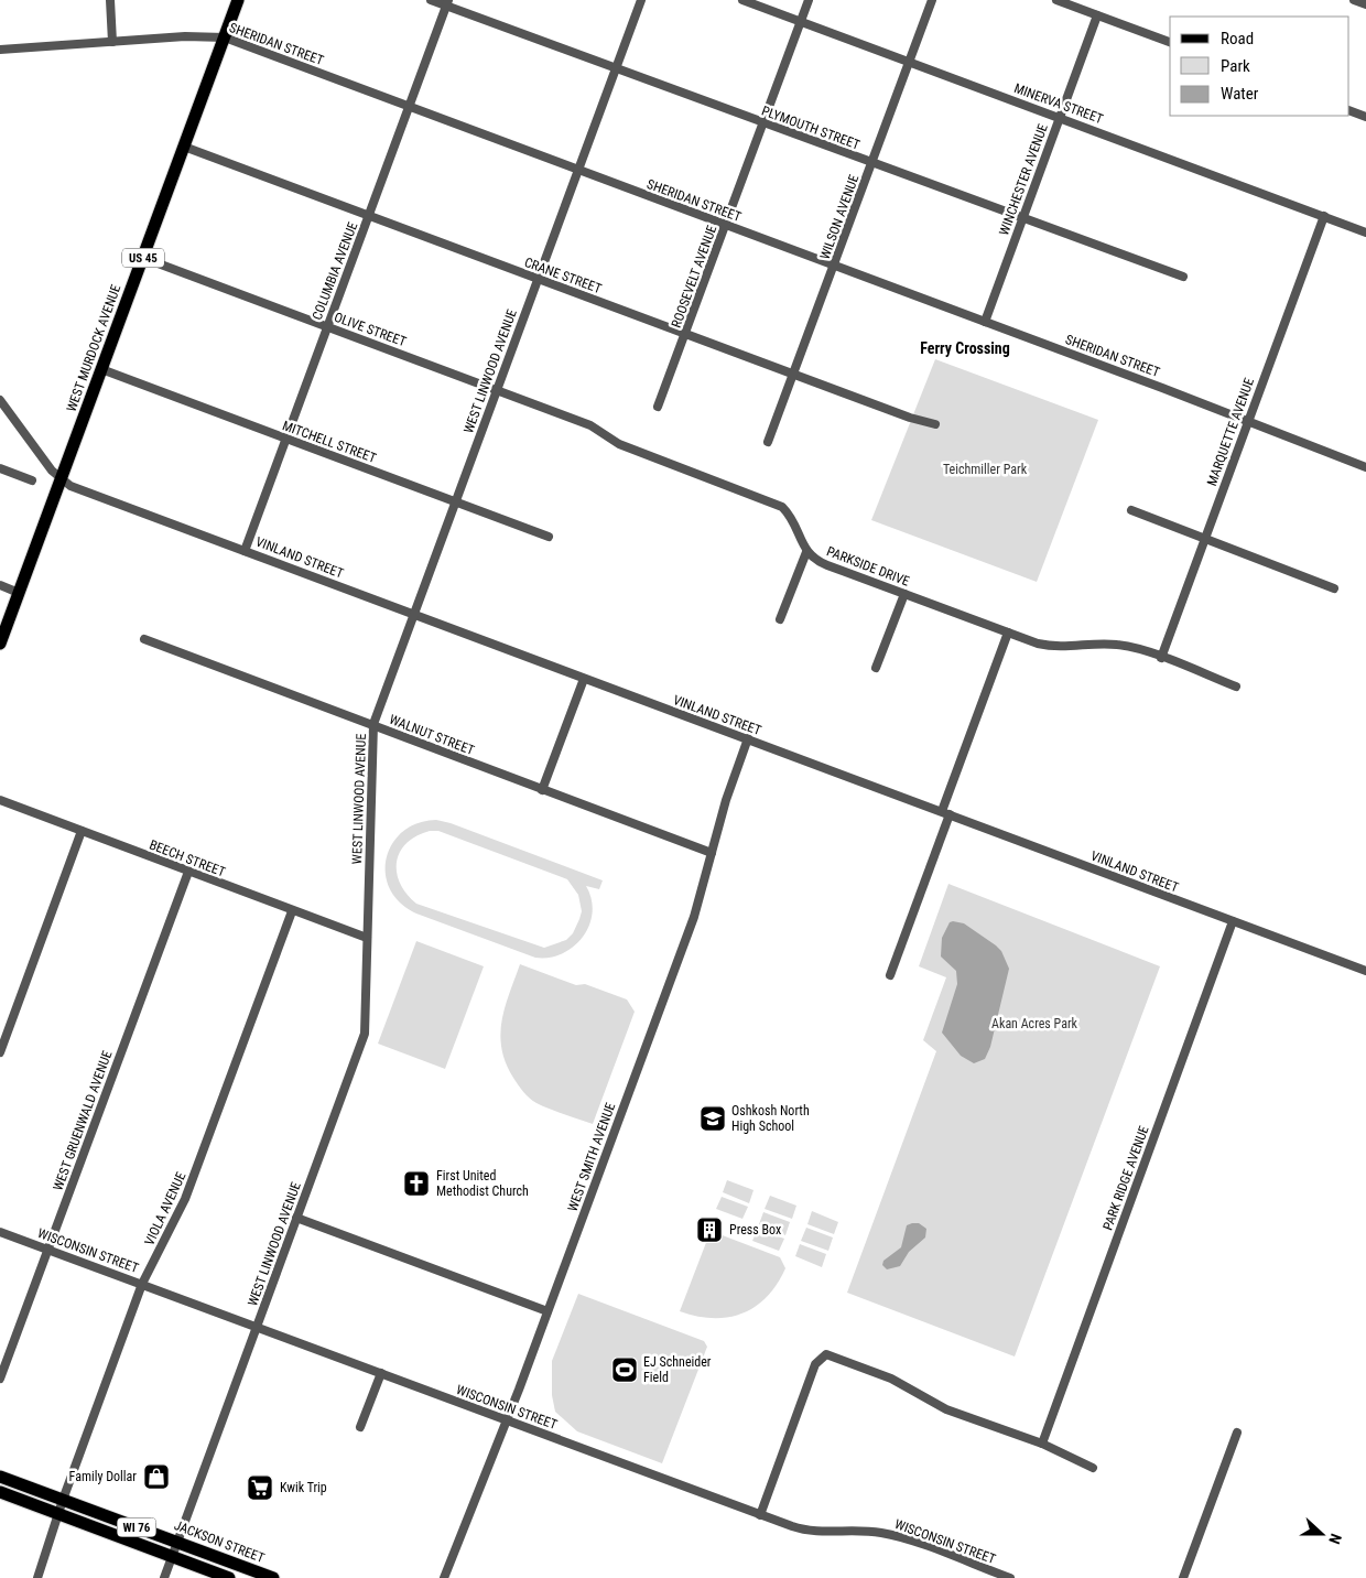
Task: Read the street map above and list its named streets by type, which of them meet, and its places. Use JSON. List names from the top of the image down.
{
  "streets": {
    "main road": [
      "US 45",
      "WEST MURDOCK AVENUE",
      "WI 76",
      "JACKSON STREET"
    ],
    "street": [
      "SHERIDAN STREET",
      "MINERVA STREET",
      "PLYMOUTH STREET",
      "WINCHESTER AVENUE",
      "WILSON AVENUE",
      "COLUMBIA AVENUE",
      "CRANE STREET",
      "ROOSEVELT AVENUE",
      "OLIVE STREET",
      "WEST LINWOOD AVENUE",
      "MARQUETTE AVENUE",
      "MITCHELL STREET",
      "VINLAND STREET",
      "PARKSIDE DRIVE",
      "WALNUT STREET",
      "BEECH STREET",
      "WEST GRUENWALD AVENUE",
      "WEST SMITH AVENUE",
      "PARK RIDGE AVENUE",
      "VIOLA AVENUE",
      "WISCONSIN STREET"
    ]
  },
  "crossings": [
    ["SHERIDAN STREET", "WINCHESTER AVENUE"],
    ["SHERIDAN STREET", "WILSON AVENUE"],
    ["SHERIDAN STREET", "COLUMBIA AVENUE"],
    ["SHERIDAN STREET", "ROOSEVELT AVENUE"],
    ["SHERIDAN STREET", "WEST MURDOCK AVENUE"],
    ["SHERIDAN STREET", "WEST LINWOOD AVENUE"],
    ["SHERIDAN STREET", "MARQUETTE AVENUE"],
    ["MINERVA STREET", "WINCHESTER AVENUE"],
    ["MINERVA STREET", "WILSON AVENUE"],
    ["MINERVA STREET", "ROOSEVELT AVENUE"],
    ["MINERVA STREET", "MARQUETTE AVENUE"],
    ["PLYMOUTH STREET", "WINCHESTER AVENUE"],
    ["PLYMOUTH STREET", "WILSON AVENUE"],
    ["PLYMOUTH STREET", "COLUMBIA AVENUE"],
    ["PLYMOUTH STREET", "ROOSEVELT AVENUE"],
    ["PLYMOUTH STREET", "WEST LINWOOD AVENUE"],
    ["WILSON AVENUE", "CRANE STREET"],
    ["COLUMBIA AVENUE", "CRANE STREET"],
    ["COLUMBIA AVENUE", "OLIVE STREET"],
    ["COLUMBIA AVENUE", "MITCHELL STREET"],
    ["COLUMBIA AVENUE", "VINLAND STREET"],
    ["CRANE STREET", "ROOSEVELT AVENUE"],
    ["CRANE STREET", "WEST MURDOCK AVENUE"],
    ["CRANE STREET", "WEST LINWOOD AVENUE"],
    ["OLIVE STREET", "WEST MURDOCK AVENUE"],
    ["OLIVE STREET", "WEST LINWOOD AVENUE"],
    ["OLIVE STREET", "PARKSIDE DRIVE"],
    ["WEST MURDOCK AVENUE", "MITCHELL STREET"],
    ["WEST MURDOCK AVENUE", "VINLAND STREET"],
    ["WEST LINWOOD AVENUE", "MITCHELL STREET"],
    ["WEST LINWOOD AVENUE", "VINLAND STREET"],
    ["WEST LINWOOD AVENUE", "PARKSIDE DRIVE"],
    ["WEST LINWOOD AVENUE", "WALNUT STREET"],
    ["WEST LINWOOD AVENUE", "BEECH STREET"],
    ["WEST LINWOOD AVENUE", "WISCONSIN STREET"],
    ["WEST LINWOOD AVENUE", "WI 76"],
    ["WEST LINWOOD AVENUE", "JACKSON STREET"],
    ["MARQUETTE AVENUE", "PARKSIDE DRIVE"],
    ["VINLAND STREET", "WEST SMITH AVENUE"],
    ["VINLAND STREET", "PARK RIDGE AVENUE"],
    ["WALNUT STREET", "WEST SMITH AVENUE"],
    ["BEECH STREET", "WEST GRUENWALD AVENUE"],
    ["BEECH STREET", "VIOLA AVENUE"],
    ["WEST GRUENWALD AVENUE", "WISCONSIN STREET"],
    ["WEST SMITH AVENUE", "WISCONSIN STREET"],
    ["VIOLA AVENUE", "WISCONSIN STREET"],
    ["VIOLA AVENUE", "WI 76"],
    ["VIOLA AVENUE", "JACKSON STREET"]
  ],
  "districts": ["Ferry Crossing"],
  "parks": ["Teichmiller Park", "Akan Acres Park"],
  "places": {
    "school or university": ["Oshkosh North High School"],
    "church": ["First United Methodist Church"],
    "building": ["Press Box"],
    "sports": ["EJ Schneider Field"],
    "shop": ["Family Dollar"],
    "supermarket": ["Kwik Trip"]
  },
  "legend": ["Road", "Park", "Water"],
  "north": "right"
}
